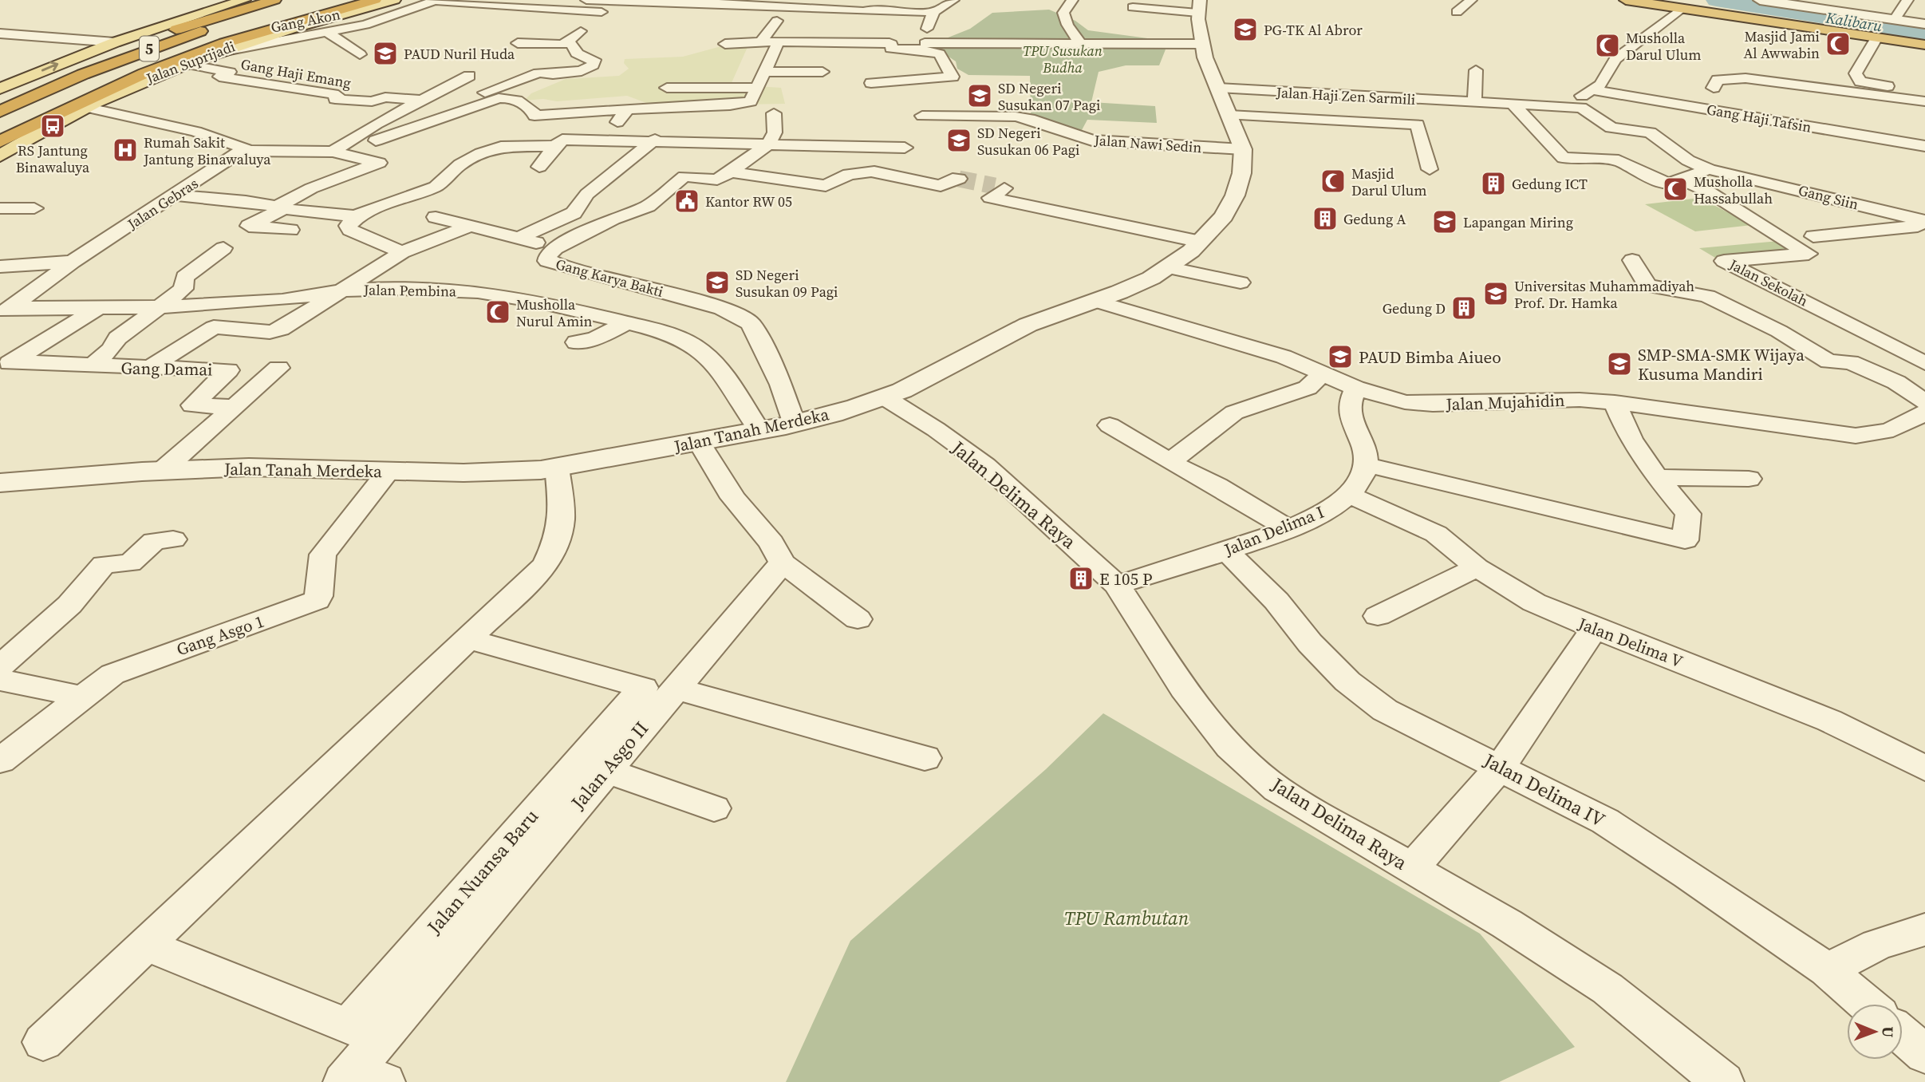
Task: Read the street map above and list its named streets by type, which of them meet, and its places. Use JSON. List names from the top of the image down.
{
  "streets": {
    "highway": ["5"],
    "main road": ["Jalan Suprijadi"],
    "street": [
      "Gang Akon",
      "Gang Haji Emang",
      "Jalan Haji Zen Sarmili",
      "Gang Haji Tafsin",
      "Jalan Nawi Sedin",
      "Gang Siin",
      "Jalan Gebras",
      "Gang Karya Bakti",
      "Jalan Sekolah",
      "Jalan Pembina",
      "Gang Damai",
      "Jalan Mujahidin",
      "Jalan Tanah Merdeka",
      "Jalan Delima Raya",
      "Jalan Delima I",
      "Gang Asgo 1",
      "Jalan Delima V",
      "Jalan Asgo II",
      "Jalan Delima IV",
      "Jalan Nuansa Baru"
    ]
  },
  "crossings": [
    ["Gang Akon", "Jalan Suprijadi"],
    ["Jalan Suprijadi", "Gang Haji Emang"],
    ["Jalan Haji Zen Sarmili", "Gang Siin"],
    ["Jalan Haji Zen Sarmili", "Jalan Tanah Merdeka"],
    ["Jalan Nawi Sedin", "Jalan Tanah Merdeka"],
    ["Jalan Gebras", "Jalan Pembina"],
    ["Gang Karya Bakti", "Jalan Tanah Merdeka"],
    ["Jalan Pembina", "Jalan Tanah Merdeka"],
    ["Jalan Mujahidin", "Jalan Tanah Merdeka"],
    ["Jalan Tanah Merdeka", "Jalan Delima Raya"],
    ["Jalan Tanah Merdeka", "Gang Asgo 1"],
    ["Jalan Delima Raya", "Jalan Delima I"],
    ["Jalan Delima I", "Jalan Delima V"],
    ["Jalan Delima I", "Jalan Delima IV"]
  ],
  "water": ["Kalibaru"],
  "parks": ["TPU Susukan Budha", "TPU Rambutan"],
  "places": {
    "school or university": [
      "PG-TK Al Abror",
      "PAUD Nuril Huda",
      "SD Negeri Susukan 07 Pagi",
      "SD Negeri Susukan 06 Pagi",
      "Lapangan Miring",
      "SD Negeri Susukan 09 Pagi",
      "Universitas Muhammadiyah Prof. Dr. Hamka",
      "PAUD Bimba Aiueo",
      "SMP-SMA-SMK Wijaya Kusuma Mandiri"
    ],
    "mosque": [
      "Masjid Jami Al Awwabin",
      "Musholla Darul Ulum",
      "Masjid Darul Ulum",
      "Musholla Hassabullah",
      "Musholla Nurul Amin"
    ],
    "bus stop": ["RS Jantung Binawaluya"],
    "hospital": ["Rumah Sakit Jantung Binawaluya"],
    "building": [
      "Gedung ICT",
      "Gedung A",
      "Gedung D",
      "E 105 P"
    ],
    "public building": ["Kantor RW 05"]
  },
  "north": "right"
}
